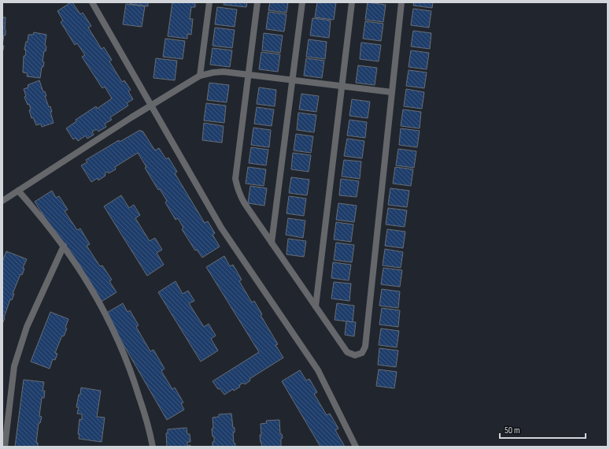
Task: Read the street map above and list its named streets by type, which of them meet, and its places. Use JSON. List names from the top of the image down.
{
  "scale_bar": "50 m"
}
